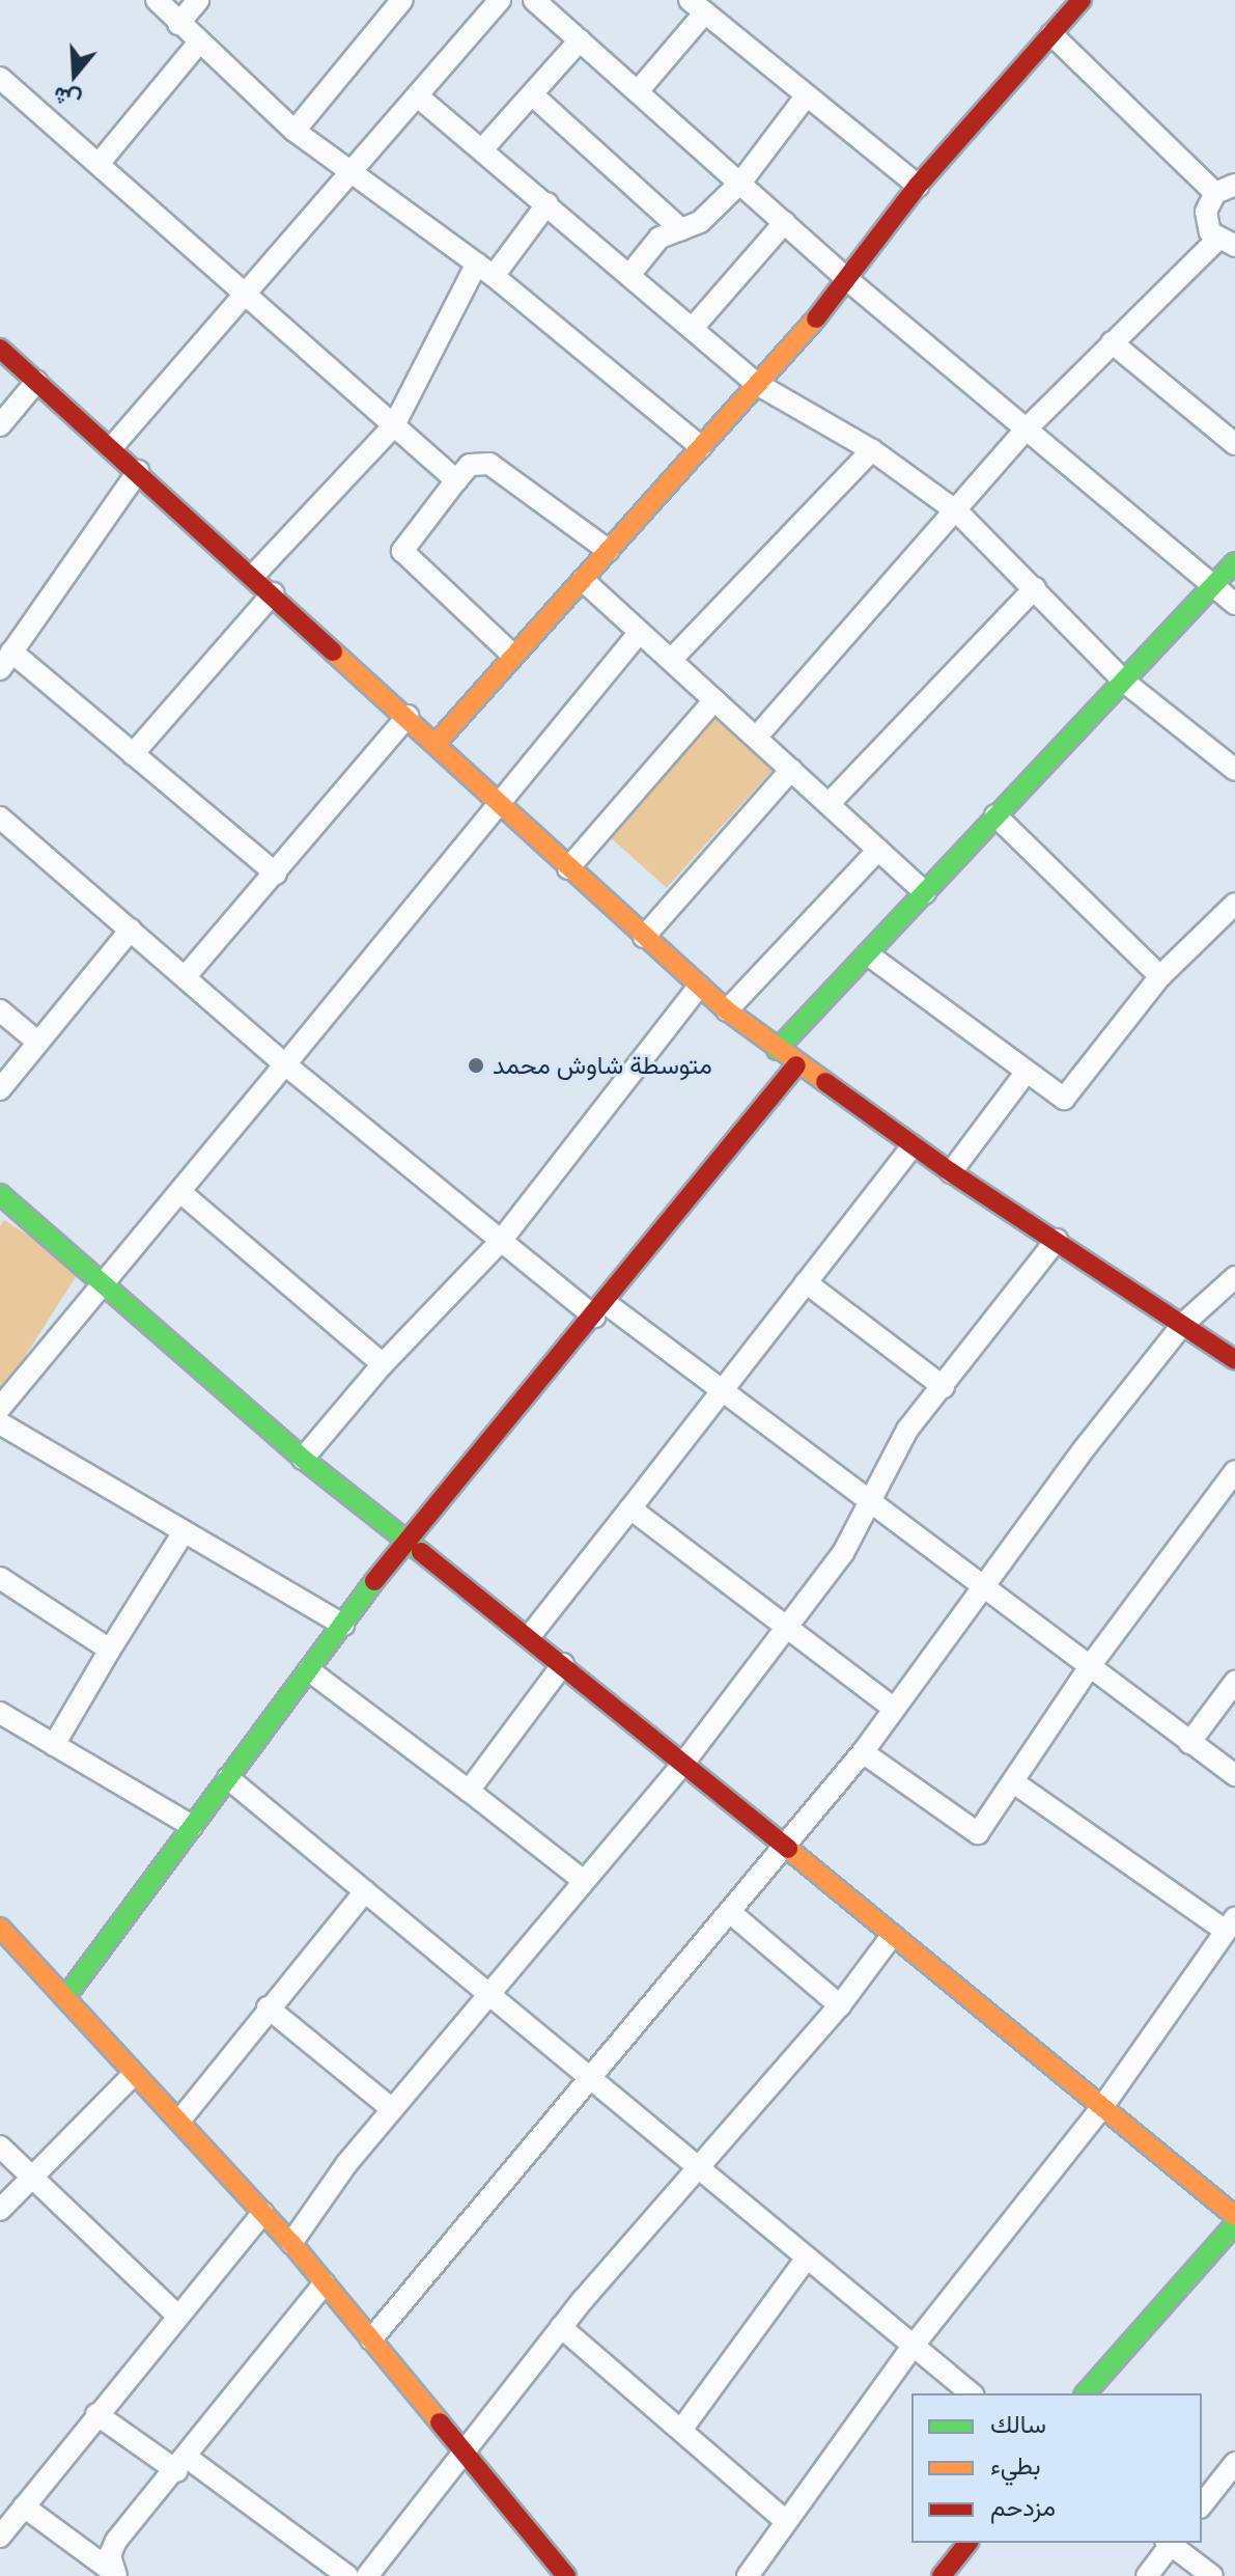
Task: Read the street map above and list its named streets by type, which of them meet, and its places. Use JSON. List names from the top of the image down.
{
  "places": ["متوسطة شاوش محمد"],
  "legend": ["سالك", "بطيء", "مزدحم"],
  "north": "bottom"
}
